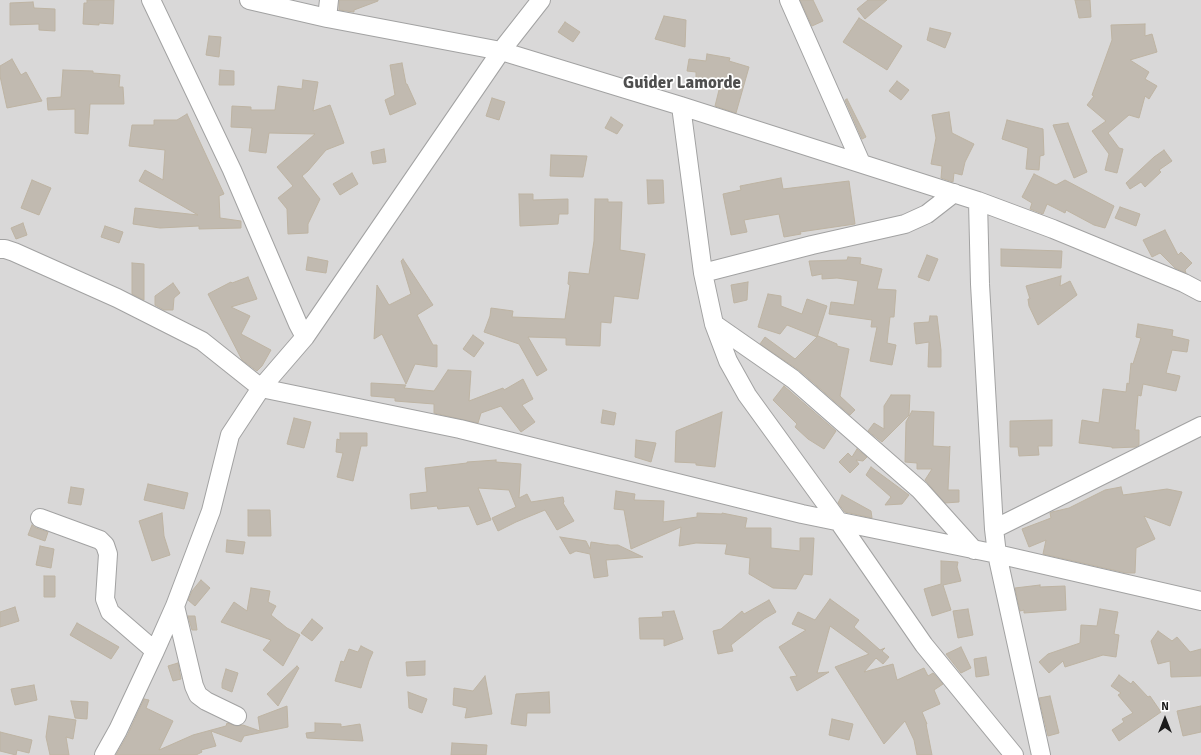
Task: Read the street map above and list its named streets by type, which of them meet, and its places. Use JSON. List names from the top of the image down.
{
  "districts": ["Guider Lamorde"],
  "north": "top"
}
